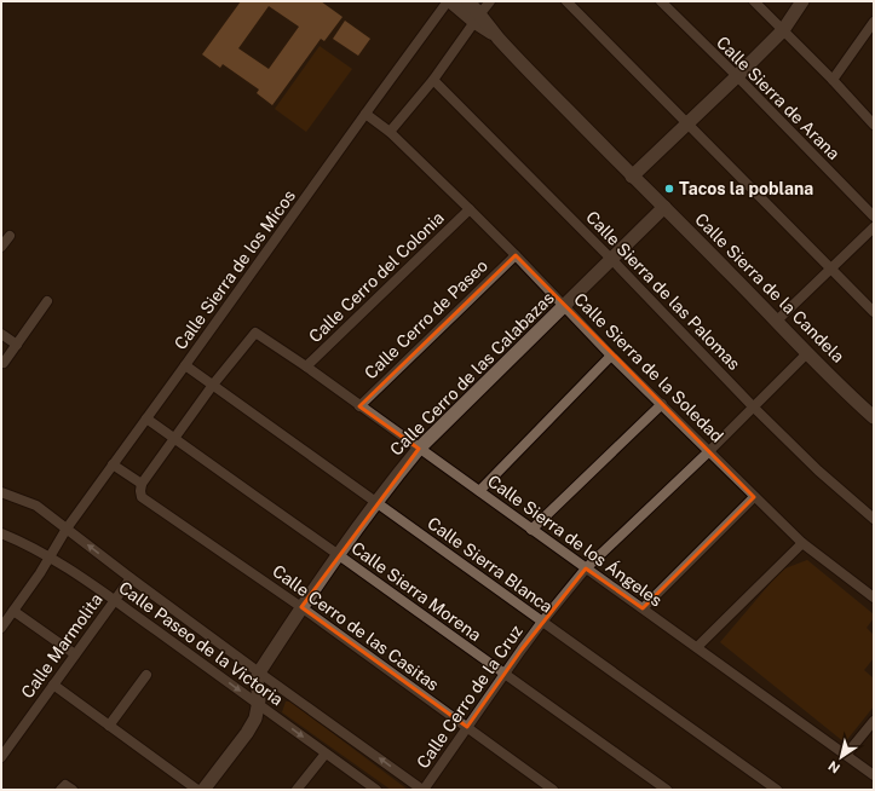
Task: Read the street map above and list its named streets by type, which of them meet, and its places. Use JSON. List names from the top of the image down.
{
  "streets": {
    "street": [
      "Calle Sierra de Arana",
      "Calle Sierra de los Micos",
      "Calle Cerro del Colonia",
      "Calle Sierra de la Candela",
      "Calle Sierra de las Palomas",
      "Calle Cerro de Paseo",
      "Calle Sierra de la Soledad",
      "Calle Cerro de las Calabazas",
      "Calle Sierra de los Ángeles",
      "Calle Sierra Blanca",
      "Calle Sierra Morena",
      "Calle Cerro de las Casitas",
      "Calle Paseo de la Victoria",
      "Calle Marmolita",
      "Calle Cerro de la Cruz"
    ]
  },
  "crossings": [
    ["Calle Sierra de los Micos", "Calle Sierra de la Soledad"],
    ["Calle Sierra de los Micos", "Calle Sierra Blanca"],
    ["Calle Sierra de los Micos", "Calle Sierra Morena"],
    ["Calle Sierra de los Micos", "Calle Cerro de las Casitas"],
    ["Calle Sierra de los Micos", "Calle Paseo de la Victoria"],
    ["Calle Cerro del Colonia", "Calle Sierra de la Soledad"],
    ["Calle Cerro del Colonia", "Calle Sierra de los Ángeles"],
    ["Calle Sierra de la Candela", "Calle Cerro de las Calabazas"],
    ["Calle Sierra de la Candela", "Calle Cerro de la Cruz"],
    ["Calle Sierra de las Palomas", "Calle Cerro de las Calabazas"],
    ["Calle Sierra de las Palomas", "Calle Cerro de la Cruz"],
    ["Calle Cerro de Paseo", "Calle Sierra de la Soledad"],
    ["Calle Cerro de Paseo", "Calle Sierra de los Ángeles"],
    ["Calle Sierra de la Soledad", "Calle Cerro de las Calabazas"],
    ["Calle Sierra de la Soledad", "Calle Cerro de la Cruz"],
    ["Calle Cerro de las Calabazas", "Calle Sierra de los Ángeles"],
    ["Calle Cerro de las Calabazas", "Calle Sierra Blanca"],
    ["Calle Cerro de las Calabazas", "Calle Sierra Morena"],
    ["Calle Cerro de las Calabazas", "Calle Cerro de las Casitas"],
    ["Calle Cerro de las Calabazas", "Calle Paseo de la Victoria"],
    ["Calle Sierra de los Ángeles", "Calle Sierra Blanca"],
    ["Calle Sierra de los Ángeles", "Calle Cerro de la Cruz"],
    ["Calle Sierra Blanca", "Calle Cerro de la Cruz"],
    ["Calle Sierra Morena", "Calle Cerro de la Cruz"],
    ["Calle Cerro de las Casitas", "Calle Cerro de la Cruz"],
    ["Calle Paseo de la Victoria", "Calle Marmolita"],
    ["Calle Paseo de la Victoria", "Calle Cerro de la Cruz"]
  ],
  "places": ["Tacos la poblana"],
  "north": "bottom left"
}
